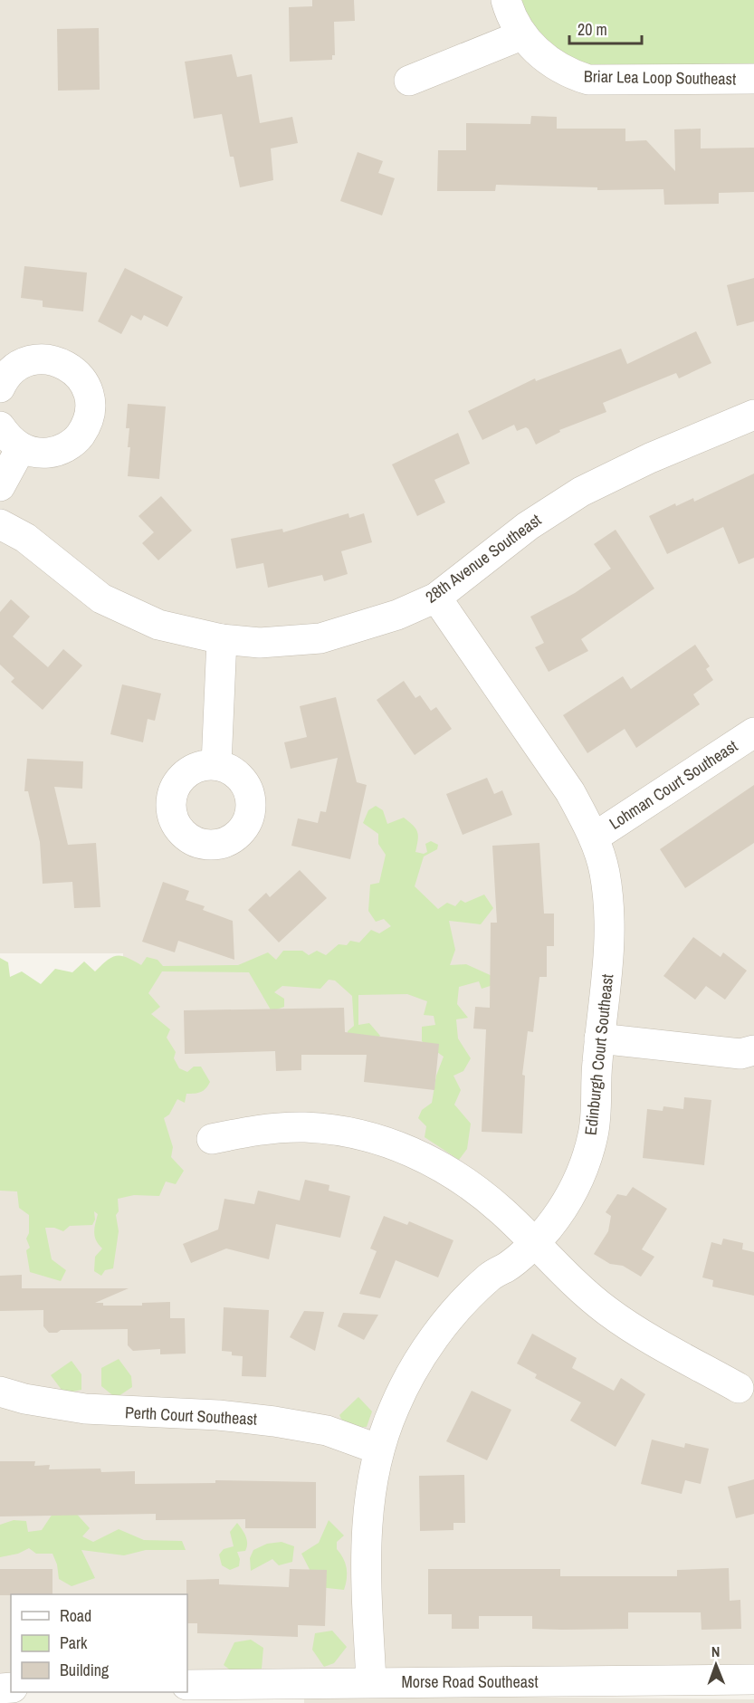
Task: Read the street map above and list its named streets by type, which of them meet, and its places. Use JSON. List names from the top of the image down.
{
  "streets": {
    "street": [
      "Briar Lea Loop Southeast",
      "28th Avenue Southeast",
      "Lohman Court Southeast",
      "Edinburgh Court Southeast",
      "Perth Court Southeast",
      "Morse Road Southeast"
    ]
  },
  "crossings": [
    ["28th Avenue Southeast", "Edinburgh Court Southeast"],
    ["Lohman Court Southeast", "Edinburgh Court Southeast"],
    ["Edinburgh Court Southeast", "Perth Court Southeast"],
    ["Edinburgh Court Southeast", "Morse Road Southeast"]
  ],
  "legend": ["Road", "Park", "Building"],
  "scale_bar": "20 m",
  "north": "top"
}
